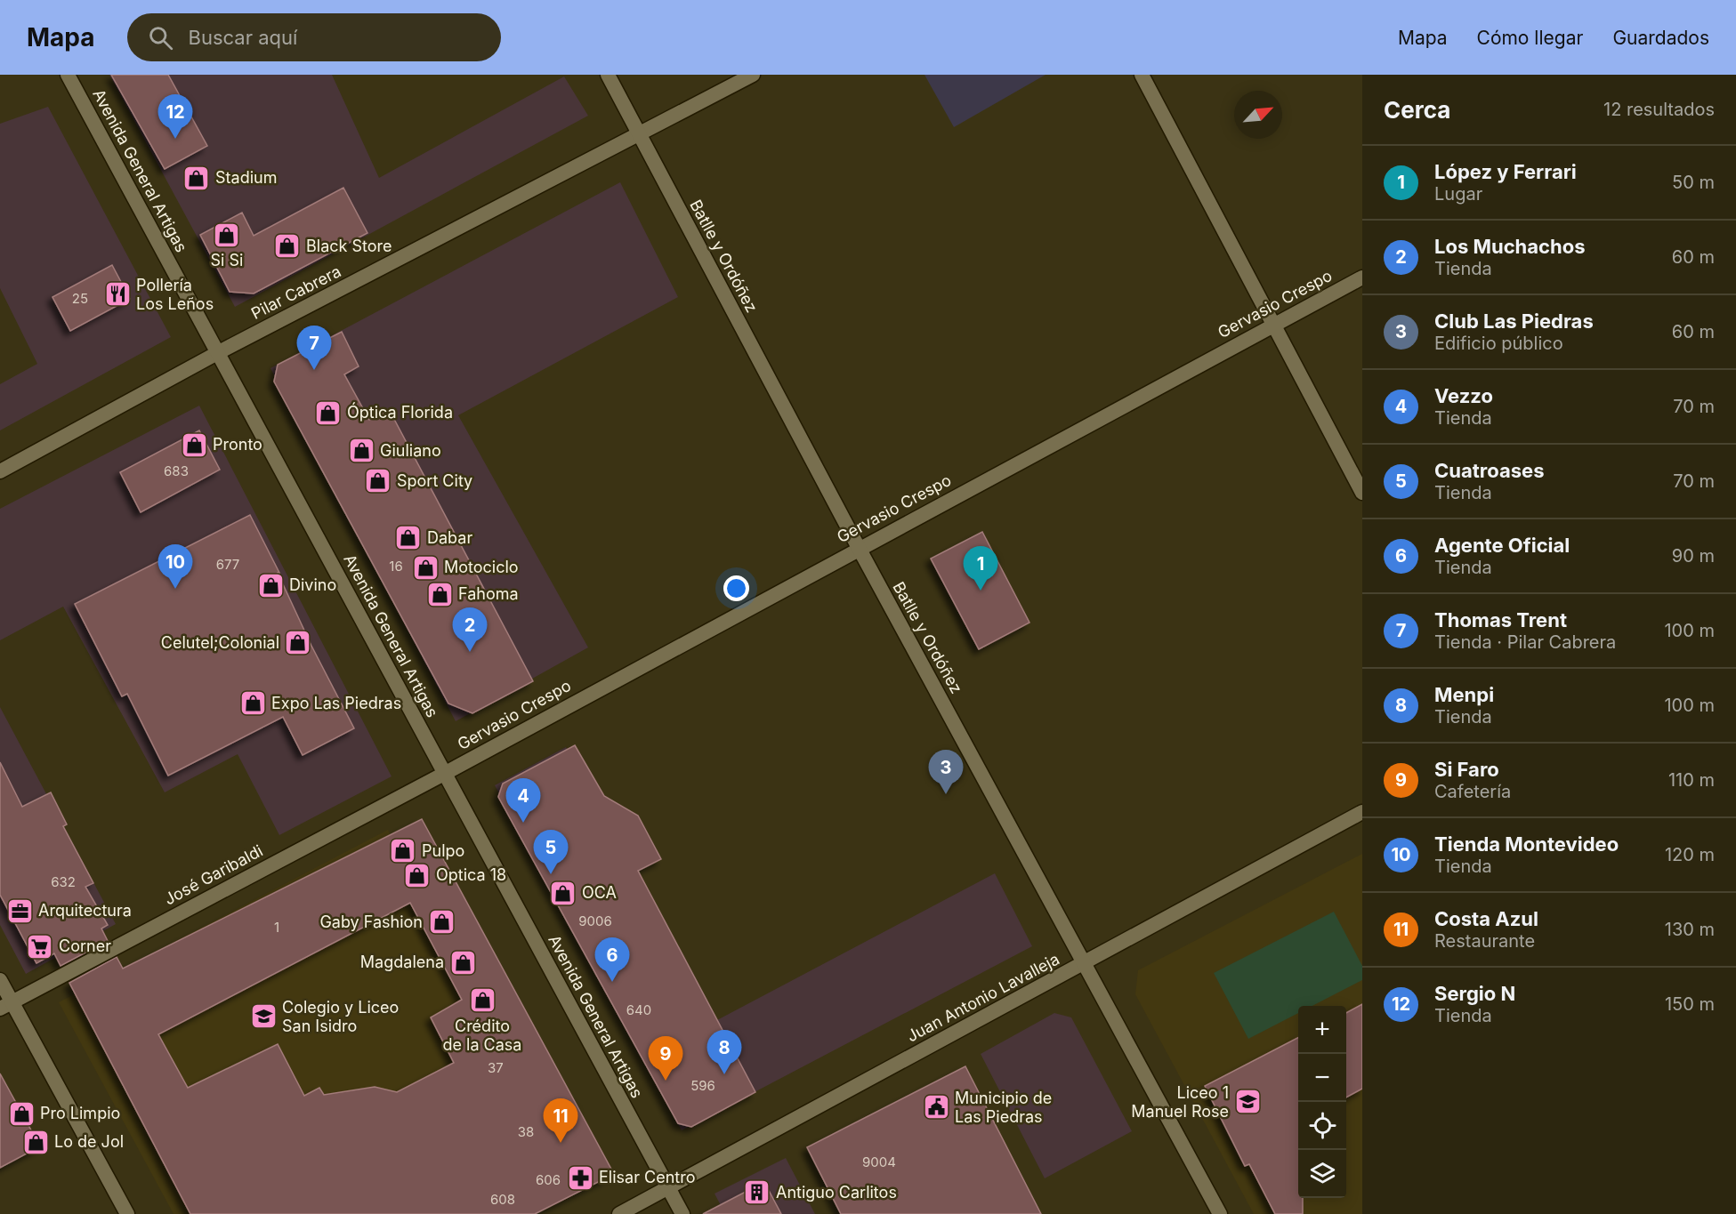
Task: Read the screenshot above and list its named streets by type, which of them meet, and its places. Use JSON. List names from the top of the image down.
{
  "streets": {
    "street": [
      "Avenida General Artigas",
      "Batlle y Ordóñez",
      "Pilar Cabrera",
      "Gervasio Crespo",
      "José Garibaldi",
      "Juan Antonio Lavalleja"
    ]
  },
  "crossings": [
    ["Avenida General Artigas", "Pilar Cabrera"],
    ["Avenida General Artigas", "Gervasio Crespo"],
    ["Avenida General Artigas", "José Garibaldi"],
    ["Avenida General Artigas", "Juan Antonio Lavalleja"],
    ["Batlle y Ordóñez", "Pilar Cabrera"],
    ["Batlle y Ordóñez", "Gervasio Crespo"],
    ["Batlle y Ordóñez", "Juan Antonio Lavalleja"],
    ["Gervasio Crespo", "José Garibaldi"]
  ],
  "places": {
    "shop": [
      "Stadium",
      "Si Si",
      "Black Store",
      "Óptica Florida",
      "Pronto",
      "Giuliano",
      "Sport City",
      "Dabar",
      "Motociclo",
      "Divino",
      "Fahoma",
      "Celutel;Colonial",
      "Expo Las Piedras",
      "Pulpo",
      "Optica 18",
      "OCA",
      "Gaby Fashion",
      "Magdalena",
      "Crédito de la Casa",
      "Pro Limpio",
      "Lo de Jol"
    ],
    "restaurant": ["Pollería Los Leños"],
    "office": ["Arquitectura"],
    "supermarket": ["Corner"],
    "school or university": ["Colegio y Liceo San Isidro", "Liceo 1 Manuel Rose"],
    "public building": ["Municipio de Las Piedras"],
    "pharmacy": ["Elisar Centro"],
    "building": ["Antiguo Carlitos"]
  },
  "house_numbers": [
    "25",
    "683",
    "677",
    "16",
    "632",
    "9006",
    "1",
    "640",
    "37",
    "596",
    "38",
    "9004",
    "606",
    "608"
  ],
  "north": "top right",
  "page": {
    "header": "Mapa",
    "search": "Buscar aquí",
    "nav": ["Mapa", "Cómo llegar", "Guardados"],
    "heading": ["Cerca", "12 resultados"],
    "pins": [
      "12",
      "7",
      "10",
      "1",
      "2",
      "3",
      "4",
      "5",
      "6",
      "8",
      "9",
      "11"
    ],
    "list": [
      {
        "mark": "1",
        "name": "López y Ferrari",
        "note": "Lugar",
        "value": "50 m"
      },
      {
        "mark": "2",
        "name": "Los Muchachos",
        "note": "Tienda",
        "value": "60 m"
      },
      {
        "mark": "3",
        "name": "Club Las Piedras",
        "note": "Edificio público",
        "value": "60 m"
      },
      {
        "mark": "4",
        "name": "Vezzo",
        "note": "Tienda",
        "value": "70 m"
      },
      {
        "mark": "5",
        "name": "Cuatroases",
        "note": "Tienda",
        "value": "70 m"
      },
      {
        "mark": "6",
        "name": "Agente Oficial",
        "note": "Tienda",
        "value": "90 m"
      },
      {
        "mark": "7",
        "name": "Thomas Trent",
        "note": "Tienda · Pilar Cabrera",
        "value": "100 m"
      },
      {
        "mark": "8",
        "name": "Menpi",
        "note": "Tienda",
        "value": "100 m"
      },
      {
        "mark": "9",
        "name": "Si Faro",
        "note": "Cafetería",
        "value": "110 m"
      },
      {
        "mark": "10",
        "name": "Tienda Montevideo",
        "note": "Tienda",
        "value": "120 m"
      },
      {
        "mark": "11",
        "name": "Costa Azul",
        "note": "Restaurante",
        "value": "130 m"
      },
      {
        "mark": "12",
        "name": "Sergio N",
        "note": "Tienda",
        "value": "150 m"
      }
    ],
    "map_buttons": ["+", "−"]
  }
}
